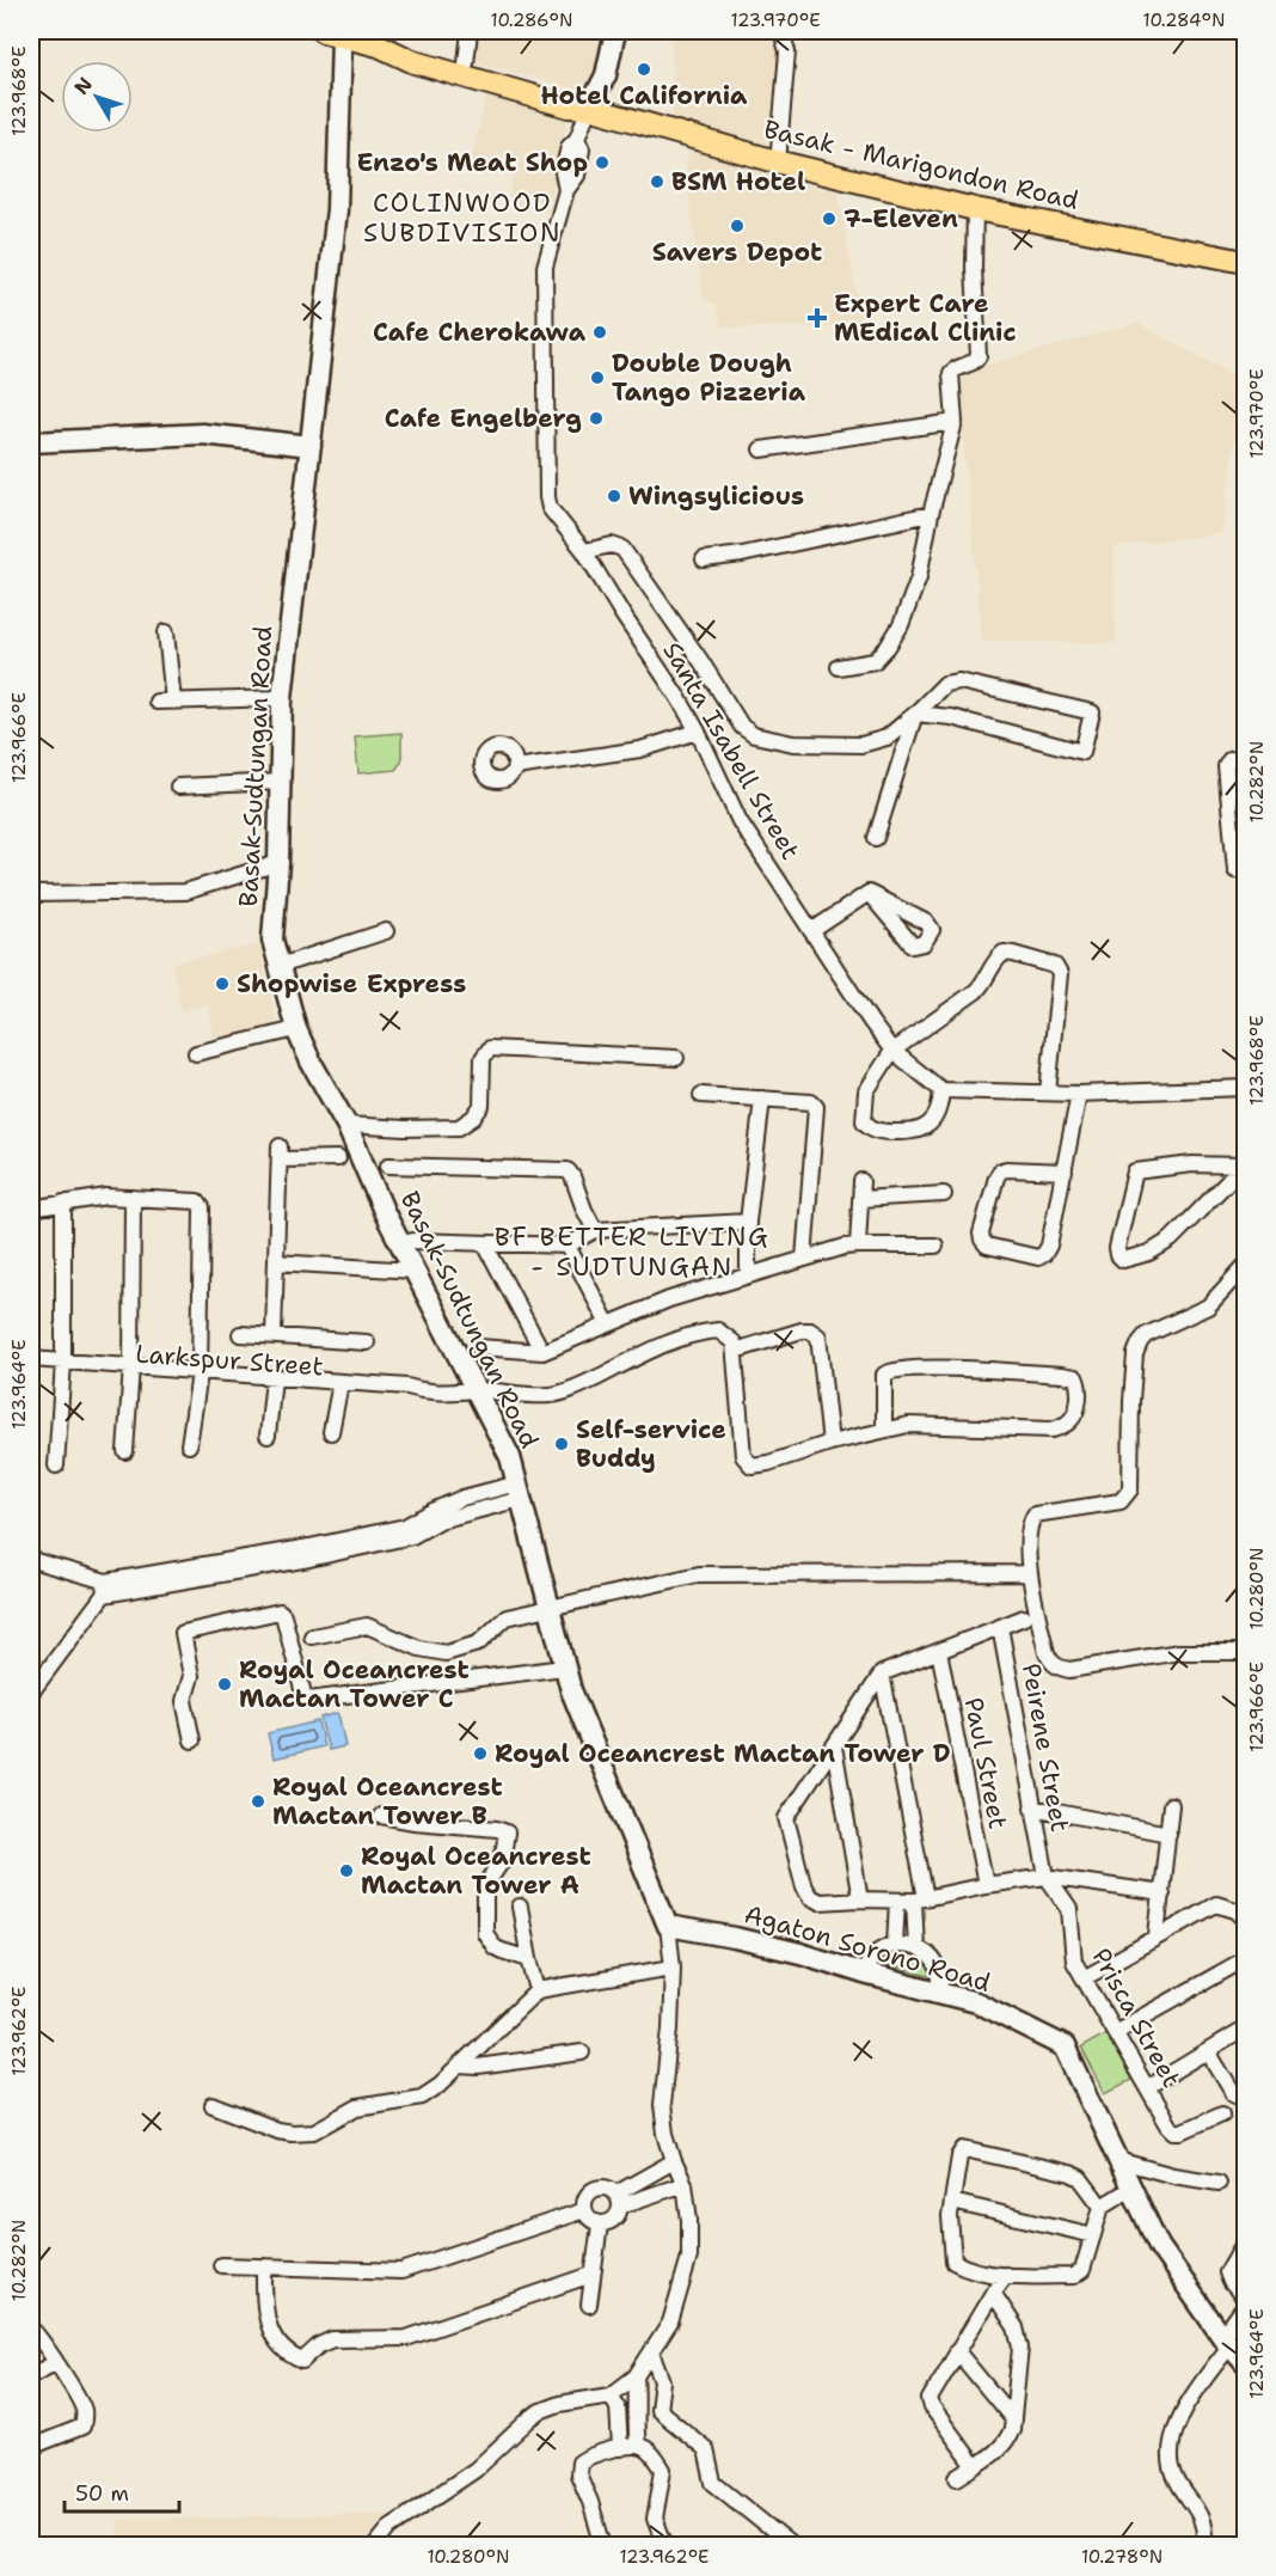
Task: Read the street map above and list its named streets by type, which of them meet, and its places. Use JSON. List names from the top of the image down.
{
  "streets": {
    "main road": ["Basak - Marigondon Road"],
    "street": [
      "Santa Isabell Street",
      "Basak-Sudtungan Road",
      "Larkspur Street",
      "Peirene Street",
      "Paul Street",
      "Agaton Sorono Road",
      "Prisca Street"
    ]
  },
  "crossings": [
    ["Basak - Marigondon Road", "Santa Isabell Street"],
    ["Basak - Marigondon Road", "Basak-Sudtungan Road"],
    ["Basak-Sudtungan Road", "Larkspur Street"],
    ["Basak-Sudtungan Road", "Agaton Sorono Road"],
    ["Peirene Street", "Prisca Street"]
  ],
  "districts": ["COLINWOOD SUBDIVISION", "BF BETTER LIVING - SUDTUNGAN"],
  "places": {
    "other": [
      "Hotel California",
      "Enzo's Meat Shop",
      "BSM Hotel",
      "7-Eleven",
      "Savers Depot",
      "Cafe Cherokawa",
      "Double Dough Tango Pizzeria",
      "Cafe Engelberg",
      "Wingsylicious",
      "Shopwise Express",
      "Self-service Buddy",
      "Royal Oceancrest Mactan Tower C",
      "Royal Oceancrest Mactan Tower D",
      "Royal Oceancrest Mactan Tower B",
      "Royal Oceancrest Mactan Tower A"
    ],
    "health": ["Expert Care MEdical Clinic"]
  },
  "scale_bar": "50 m",
  "north": "top left",
  "coordinates": [
    "10.286°N",
    "123.970°E",
    "10.284°N",
    "123.968°E",
    "123.966°E",
    "10.282°N",
    "123.964°E",
    "10.280°N",
    "123.962°E",
    "10.278°N"
  ]
}
